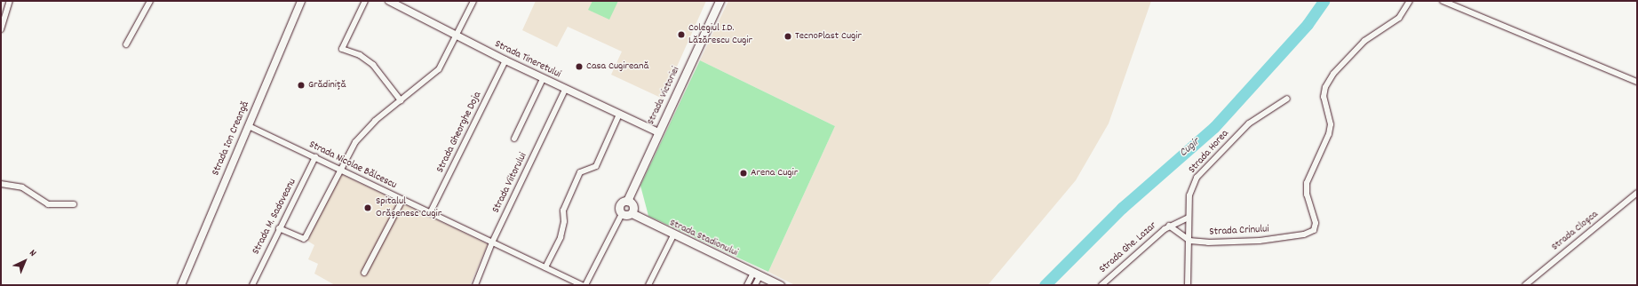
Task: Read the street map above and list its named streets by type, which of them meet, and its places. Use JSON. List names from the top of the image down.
{
  "streets": {
    "main road": ["Strada Victoriei", "Strada Stadionului"],
    "street": [
      "Strada Tineretului",
      "Strada Gheorghe Doja",
      "Strada Ion Creangă",
      "Strada Horea",
      "Strada Nicolae Bălcescu",
      "Strada Viitorului",
      "Strada M. Sadoveanu",
      "Strada Crinului",
      "Strada Cloșca",
      "Strada Ghe. Lazar"
    ]
  },
  "crossings": [
    ["Strada Tineretului", "Strada Victoriei"],
    ["Strada Tineretului", "Strada Gheorghe Doja"],
    ["Strada Tineretului", "Strada Viitorului"],
    ["Strada Victoriei", "Strada Stadionului"],
    ["Strada Gheorghe Doja", "Strada Nicolae Bălcescu"],
    ["Strada Ion Creangă", "Strada Nicolae Bălcescu"],
    ["Strada Horea", "Strada Crinului"],
    ["Strada Horea", "Strada Ghe. Lazar"],
    ["Strada Nicolae Bălcescu", "Strada Viitorului"],
    ["Strada Nicolae Bălcescu", "Strada M. Sadoveanu"]
  ],
  "water": ["Cugir"],
  "places": [
    "Colegiul I.D. Lăzărescu Cugir",
    "TecnoPlast Cugir",
    "Casa Cugireană",
    "Grădiniță",
    "Arena Cugir",
    "Spitalul Orășenesc Cugir"
  ],
  "north": "top right"
}
